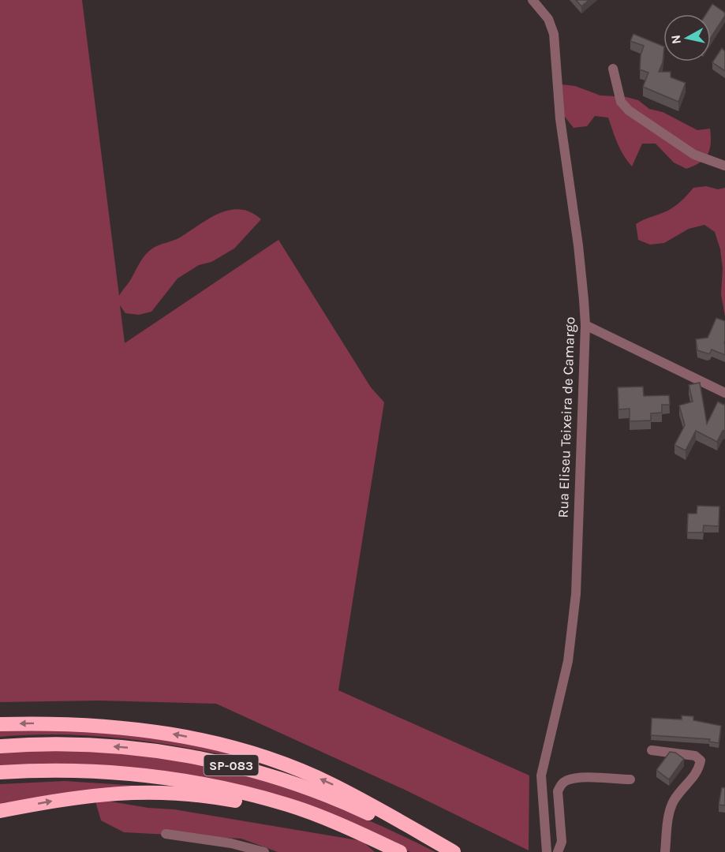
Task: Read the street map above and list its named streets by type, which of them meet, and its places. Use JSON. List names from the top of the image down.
{
  "streets": {
    "highway": ["SP-083"],
    "street": ["Rua Eliseu Teixeira de Camargo"]
  },
  "north": "left"
}
